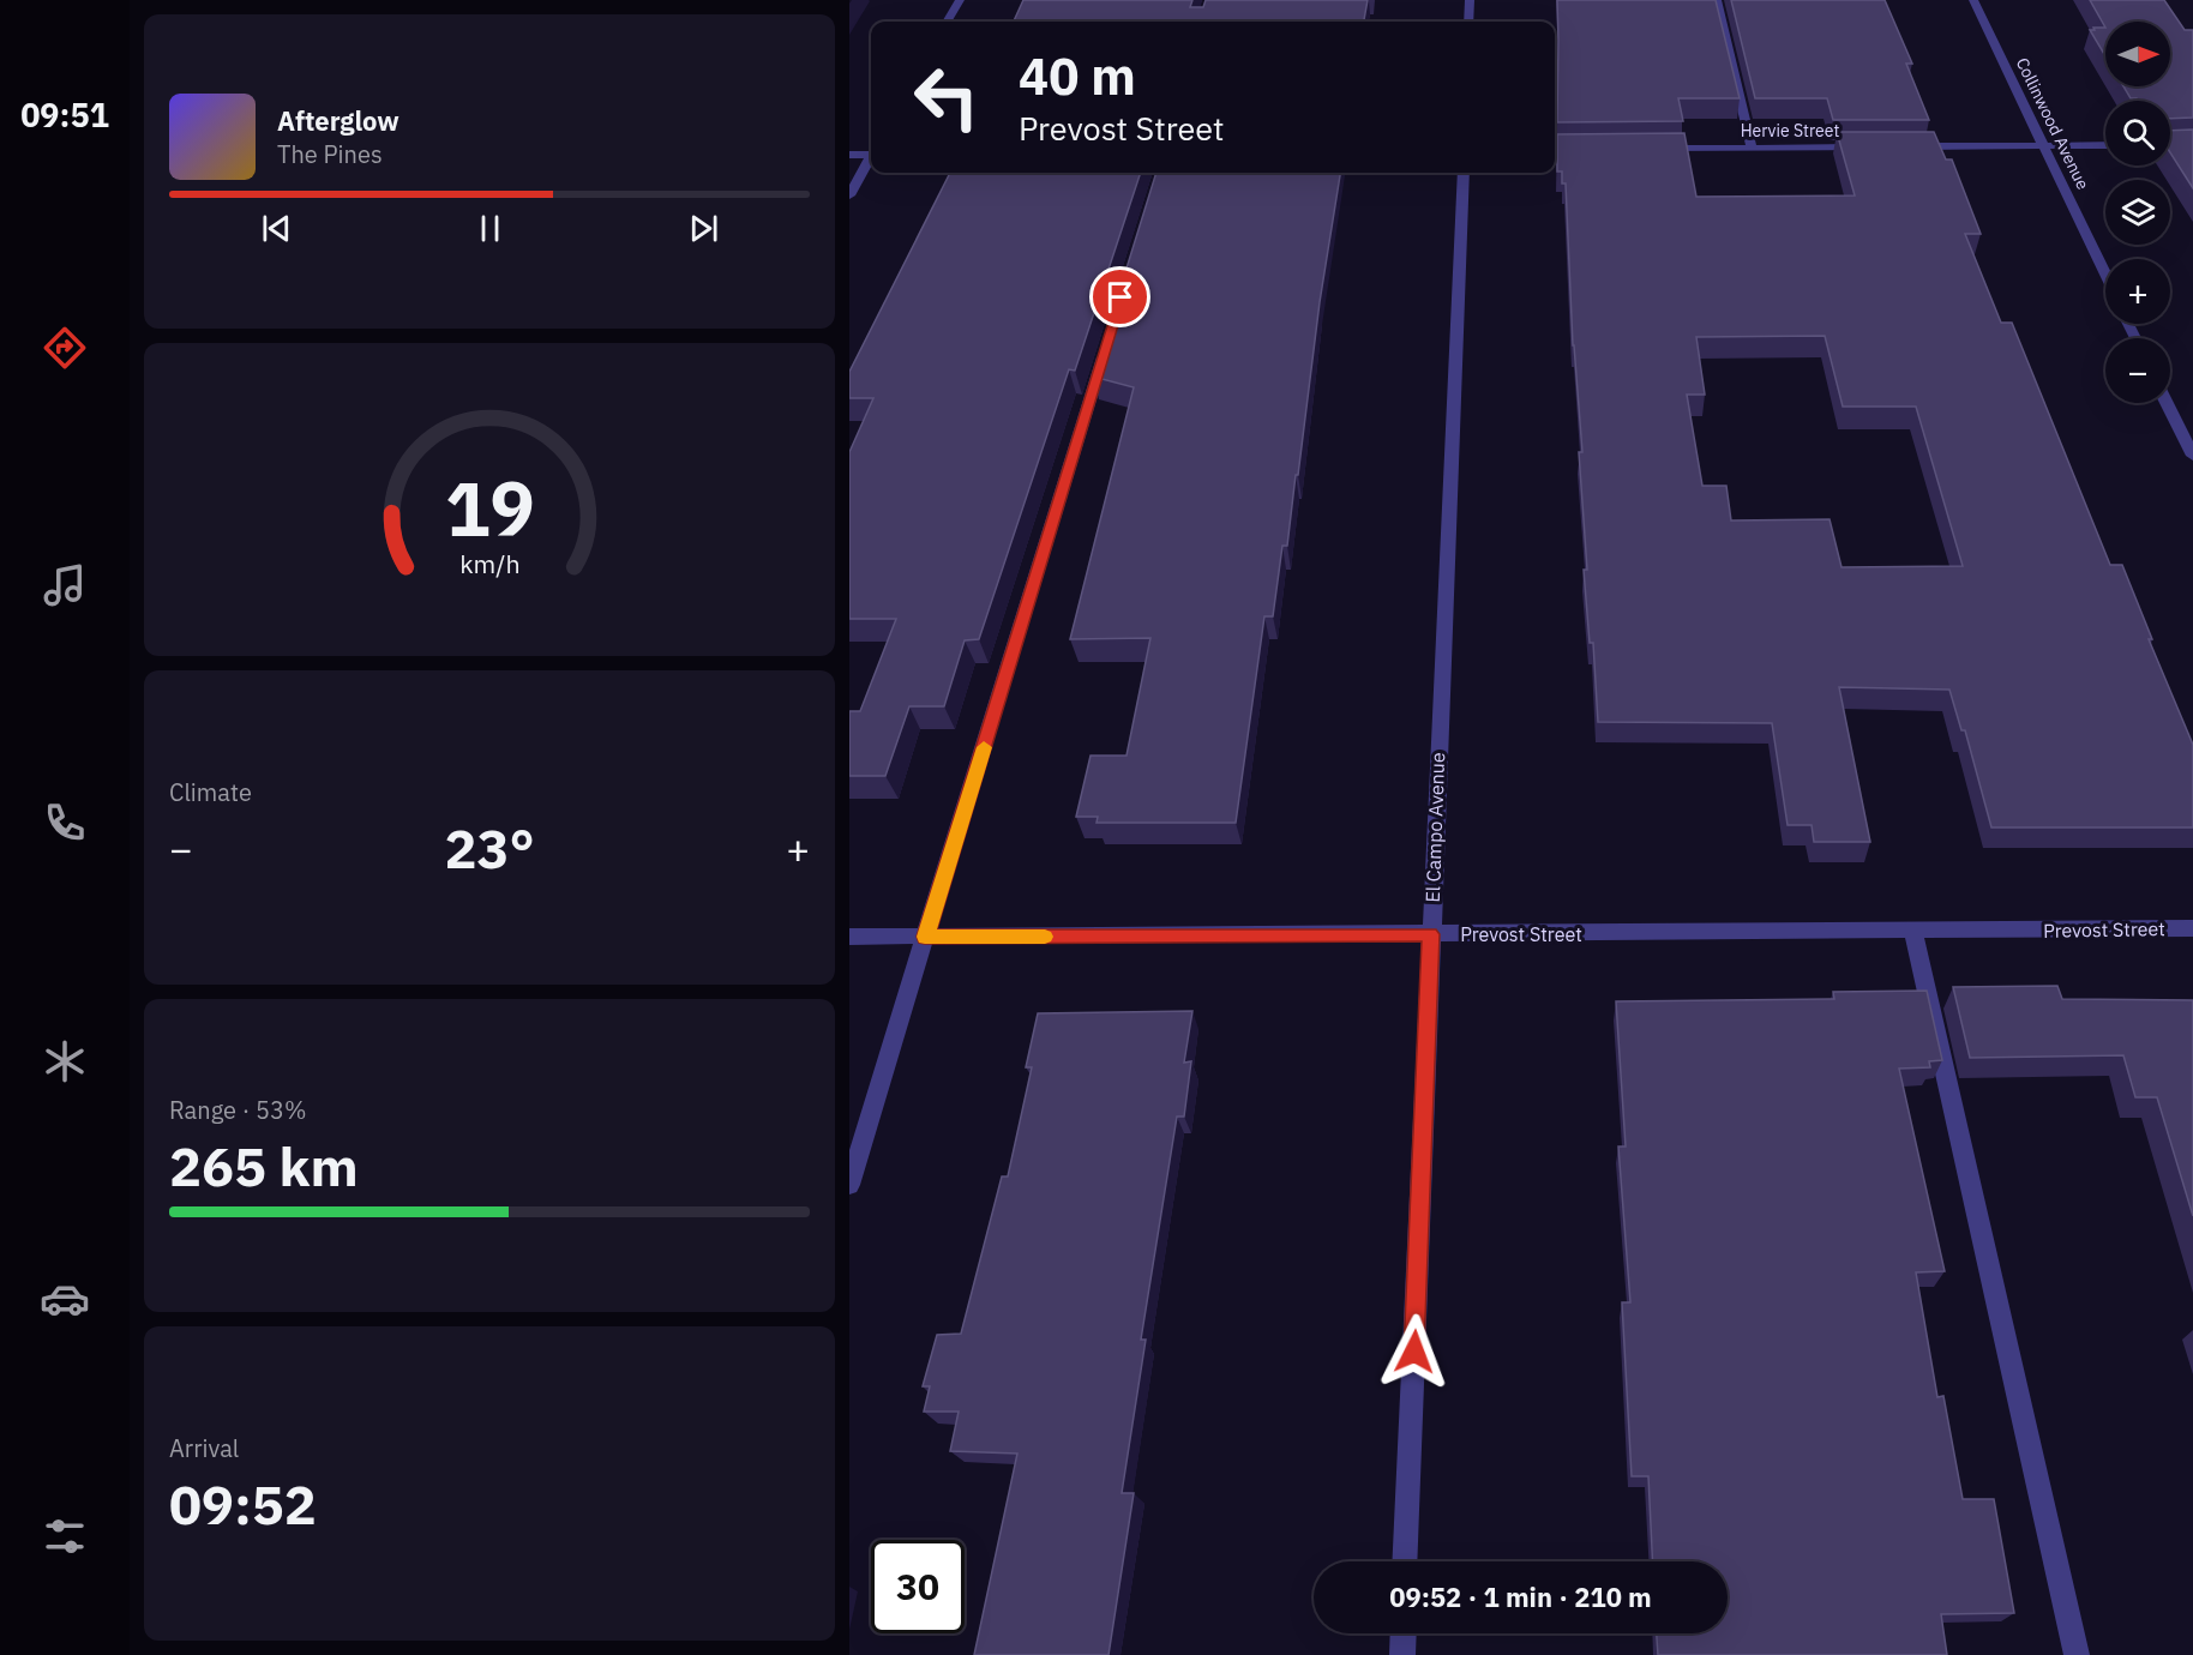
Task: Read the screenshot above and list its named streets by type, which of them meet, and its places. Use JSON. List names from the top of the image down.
{
  "streets": {
    "street": [
      "Collinwood Avenue",
      "Hervie Street",
      "El Campo Avenue",
      "Prevost Street"
    ]
  },
  "crossings": [
    ["El Campo Avenue", "Prevost Street"]
  ],
  "north": "right",
  "page": {
    "tabs": "09:51",
    "map_buttons": ["+", "−"],
    "turn": ["40 m", "Prevost Street"],
    "song": ["Afterglow", "The Pines"],
    "tile": [
      "Climate",
      ["Range · 53%", "265 km"],
      ["Arrival", "09:52"]
    ],
    "heat": ["−", "23°", "+"],
    "limit": "30",
    "trip": "09:52 · 1 min · 210 m",
    "gauge": ["19", "km/h"]
  }
}
